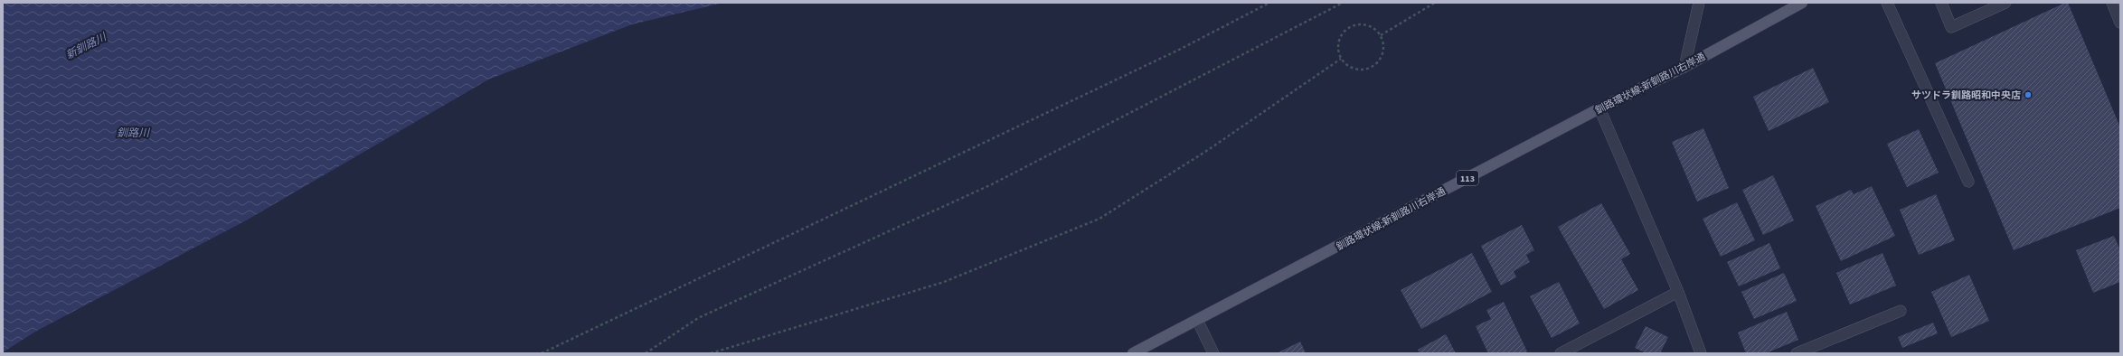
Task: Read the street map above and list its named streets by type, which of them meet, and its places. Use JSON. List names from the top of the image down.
{
  "streets": {
    "main road": ["釧路環状線;新釧路川右岸通", "113"]
  },
  "water": ["新釧路川", "釧路川"],
  "places": ["サツドラ釧路昭和中央店"]
}
